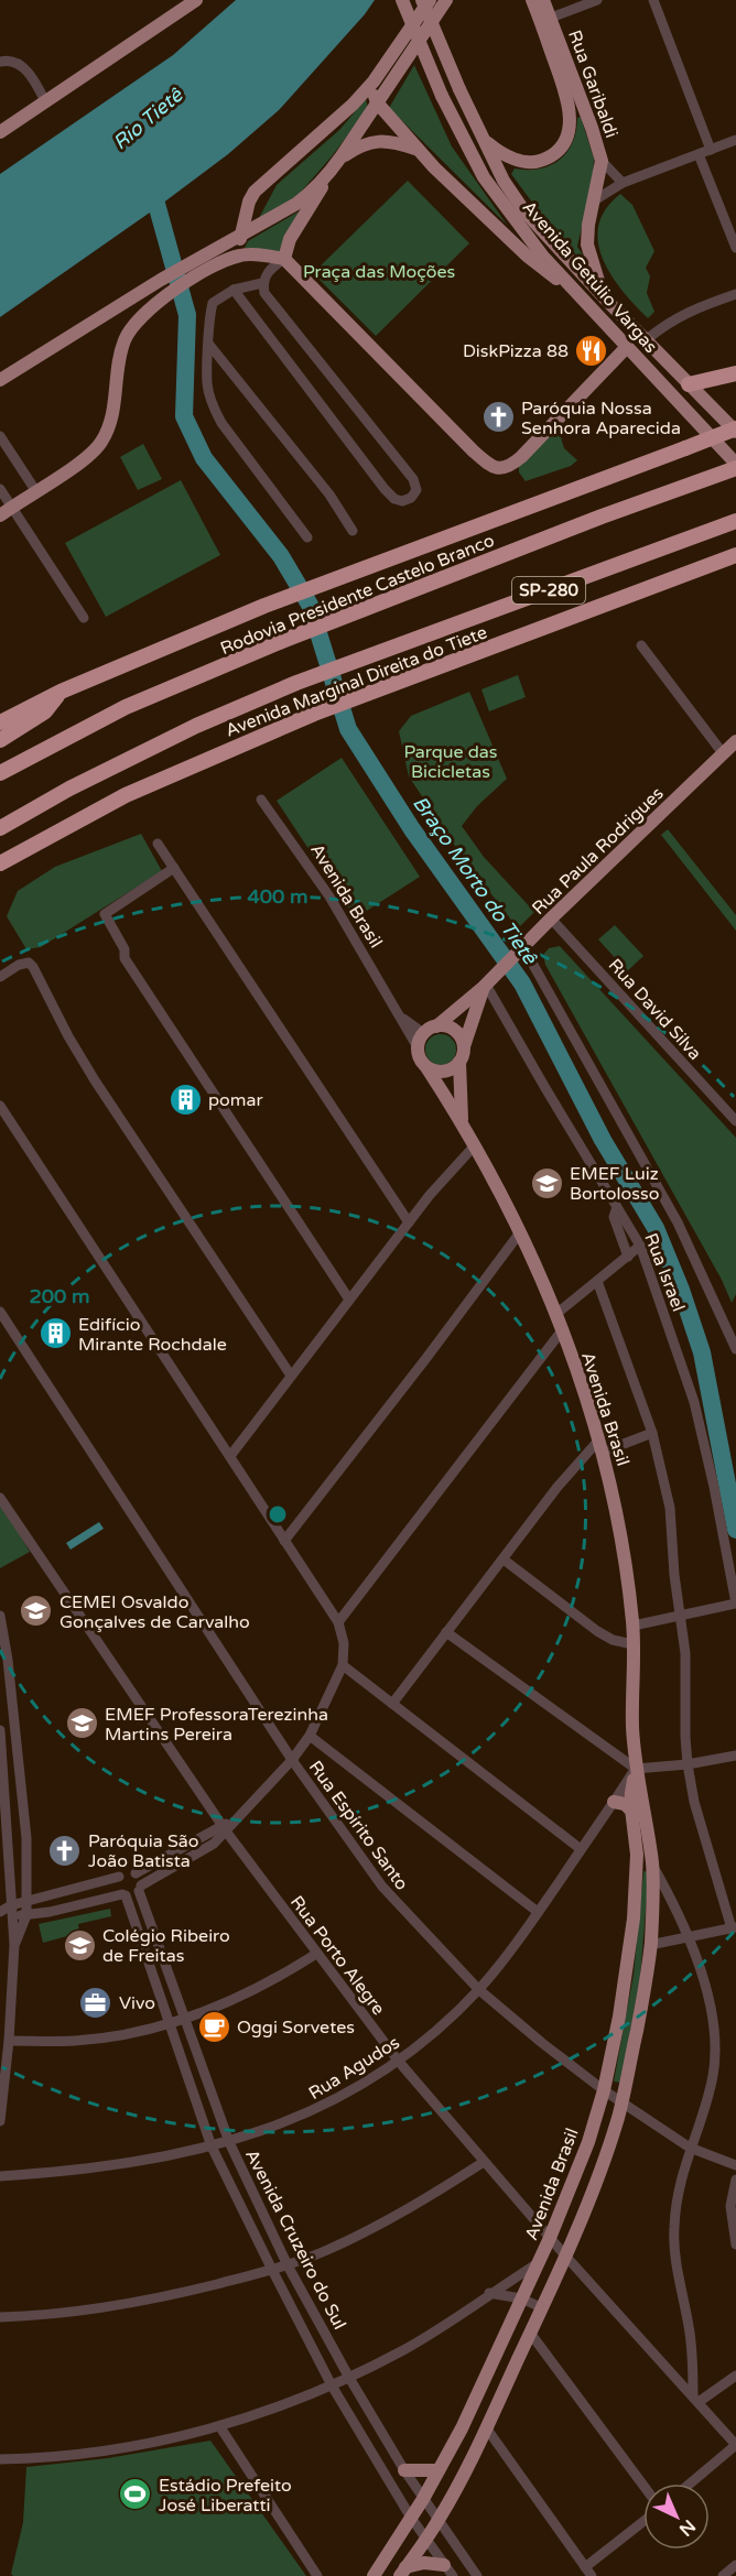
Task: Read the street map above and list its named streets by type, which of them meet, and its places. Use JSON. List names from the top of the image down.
{
  "streets": {
    "highway": ["SP-280", "Rodovia Presidente Castelo Branco", "Avenida Marginal Direita do Tiete"],
    "main road": [
      "Rua Garibaldi",
      "Avenida Getúlio Vargas",
      "Rua Paula Rodrigues",
      "Avenida Brasil"
    ],
    "street": [
      "Rua David Silva",
      "Rua Israel",
      "Rua Espírito Santo",
      "Rua Porto Alegre",
      "Rua Agudos",
      "Avenida Cruzeiro do Sul"
    ]
  },
  "crossings": [
    ["Rua Garibaldi", "Avenida Getúlio Vargas"],
    ["Avenida Getúlio Vargas", "Rodovia Presidente Castelo Branco"],
    ["Rua Paula Rodrigues", "Avenida Brasil"],
    ["Rua Paula Rodrigues", "Rua David Silva"],
    ["Rua Paula Rodrigues", "Rua Israel"],
    ["Avenida Brasil", "Rua Espírito Santo"],
    ["Avenida Brasil", "Rua Porto Alegre"],
    ["Avenida Brasil", "Rua Agudos"],
    ["Avenida Brasil", "Avenida Cruzeiro do Sul"],
    ["Rua Espírito Santo", "Rua Agudos"],
    ["Rua Porto Alegre", "Rua Agudos"],
    ["Rua Agudos", "Avenida Cruzeiro do Sul"]
  ],
  "water": ["Rio Tietê", "Braço Morto do Tietê"],
  "parks": ["Praça das Moções", "Parque das Bicicletas"],
  "places": {
    "restaurant": ["DiskPizza 88"],
    "church": ["Paróquia Nossa Senhora Aparecida", "Paróquia São João Batista"],
    "building": ["pomar", "Edifício Mirante Rochdale"],
    "school or university": [
      "EMEF Luiz Bortolosso",
      "CEMEI Osvaldo Gonçalves de Carvalho",
      "EMEF ProfessoraTerezinha Martins Pereira",
      "Colégio Ribeiro de Freitas"
    ],
    "office": ["Vivo"],
    "cafe": ["Oggi Sorvetes"],
    "sports": ["Estádio Prefeito José Liberatti"]
  },
  "north": "bottom right",
  "rings": ["400 m", "200 m"]
}
